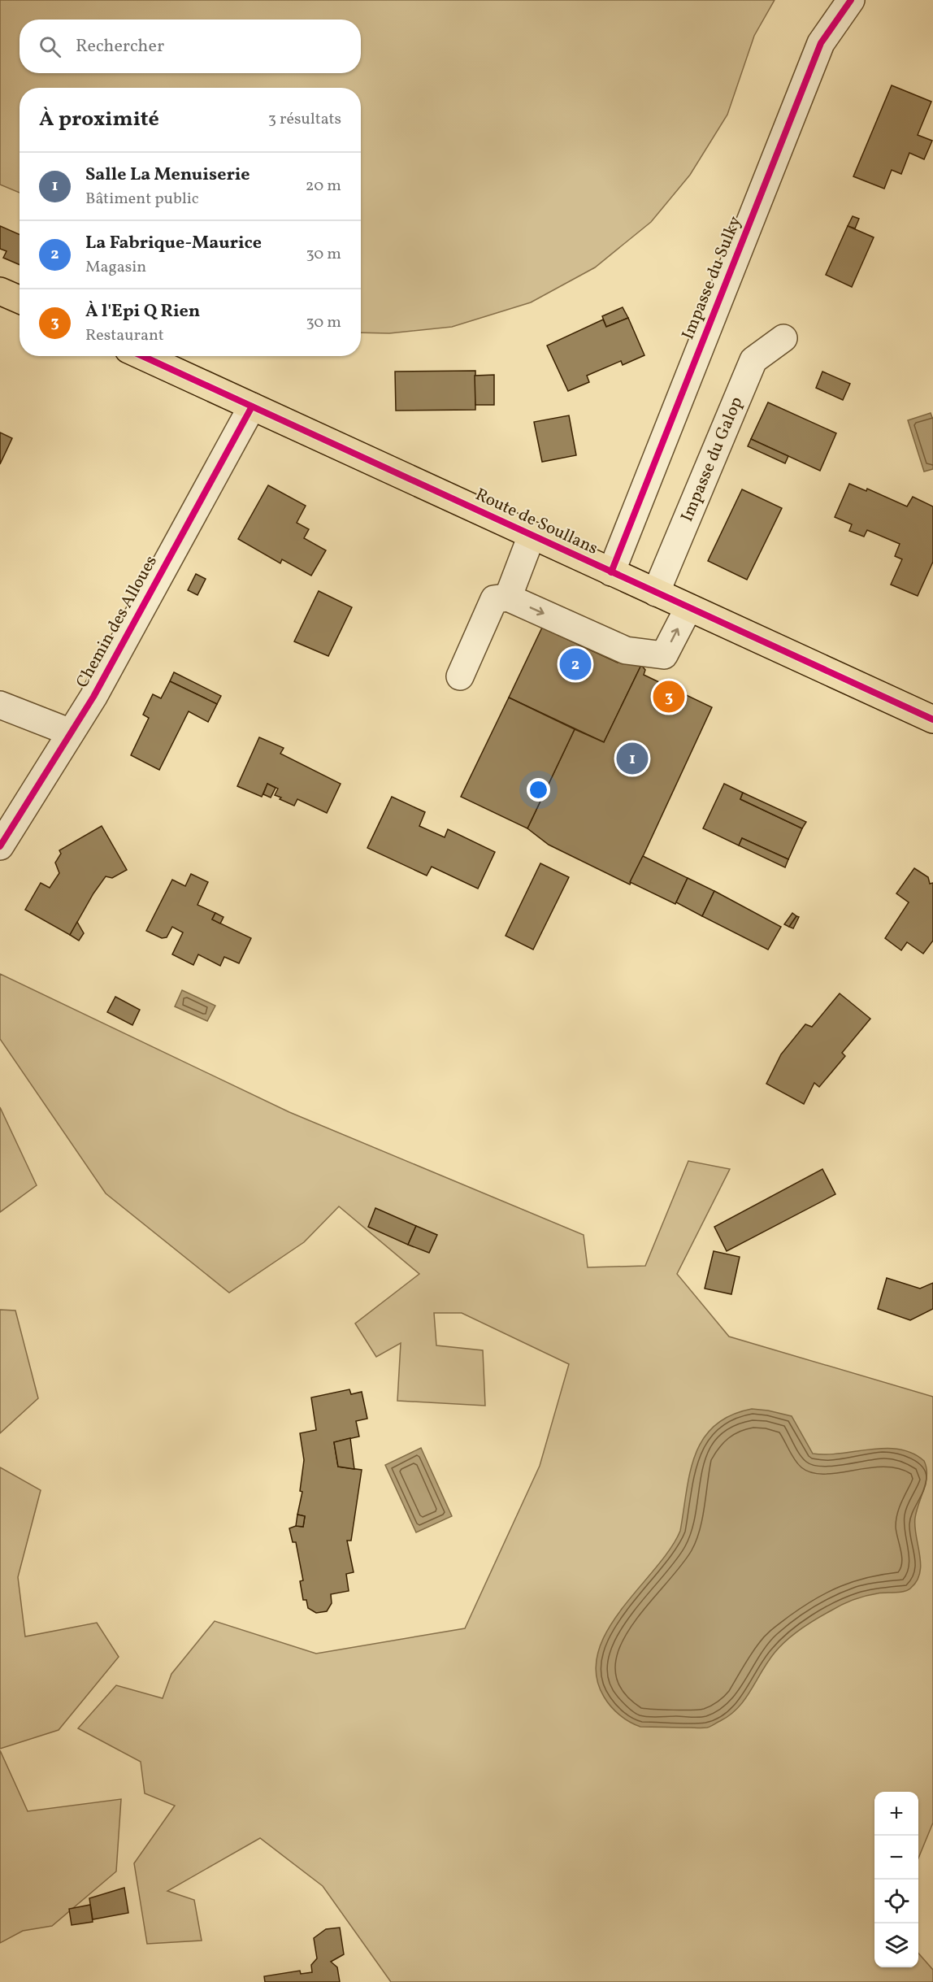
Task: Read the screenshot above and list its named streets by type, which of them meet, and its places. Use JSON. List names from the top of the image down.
{
  "streets": {
    "main road": ["Route de Soullans"],
    "street": ["Impasse du Sulky", "Impasse du Galop", "Chemin des Alloues"]
  },
  "crossings": [
    ["Impasse du Sulky", "Route de Soullans"],
    ["Impasse du Galop", "Route de Soullans"],
    ["Route de Soullans", "Chemin des Alloues"]
  ],
  "page": {
    "search": "Rechercher",
    "heading": ["À proximité", "3 résultats"],
    "list": [
      {
        "mark": "1",
        "name": "Salle La Menuiserie",
        "note": "Bâtiment public",
        "value": "20 m"
      },
      {
        "mark": "2",
        "name": "La Fabrique-Maurice",
        "note": "Magasin",
        "value": "30 m"
      },
      {
        "mark": "3",
        "name": "À l'Epi Q Rien",
        "note": "Restaurant",
        "value": "30 m"
      }
    ],
    "pins": ["2", "3", "1"],
    "map_buttons": ["+", "−"]
  }
}
